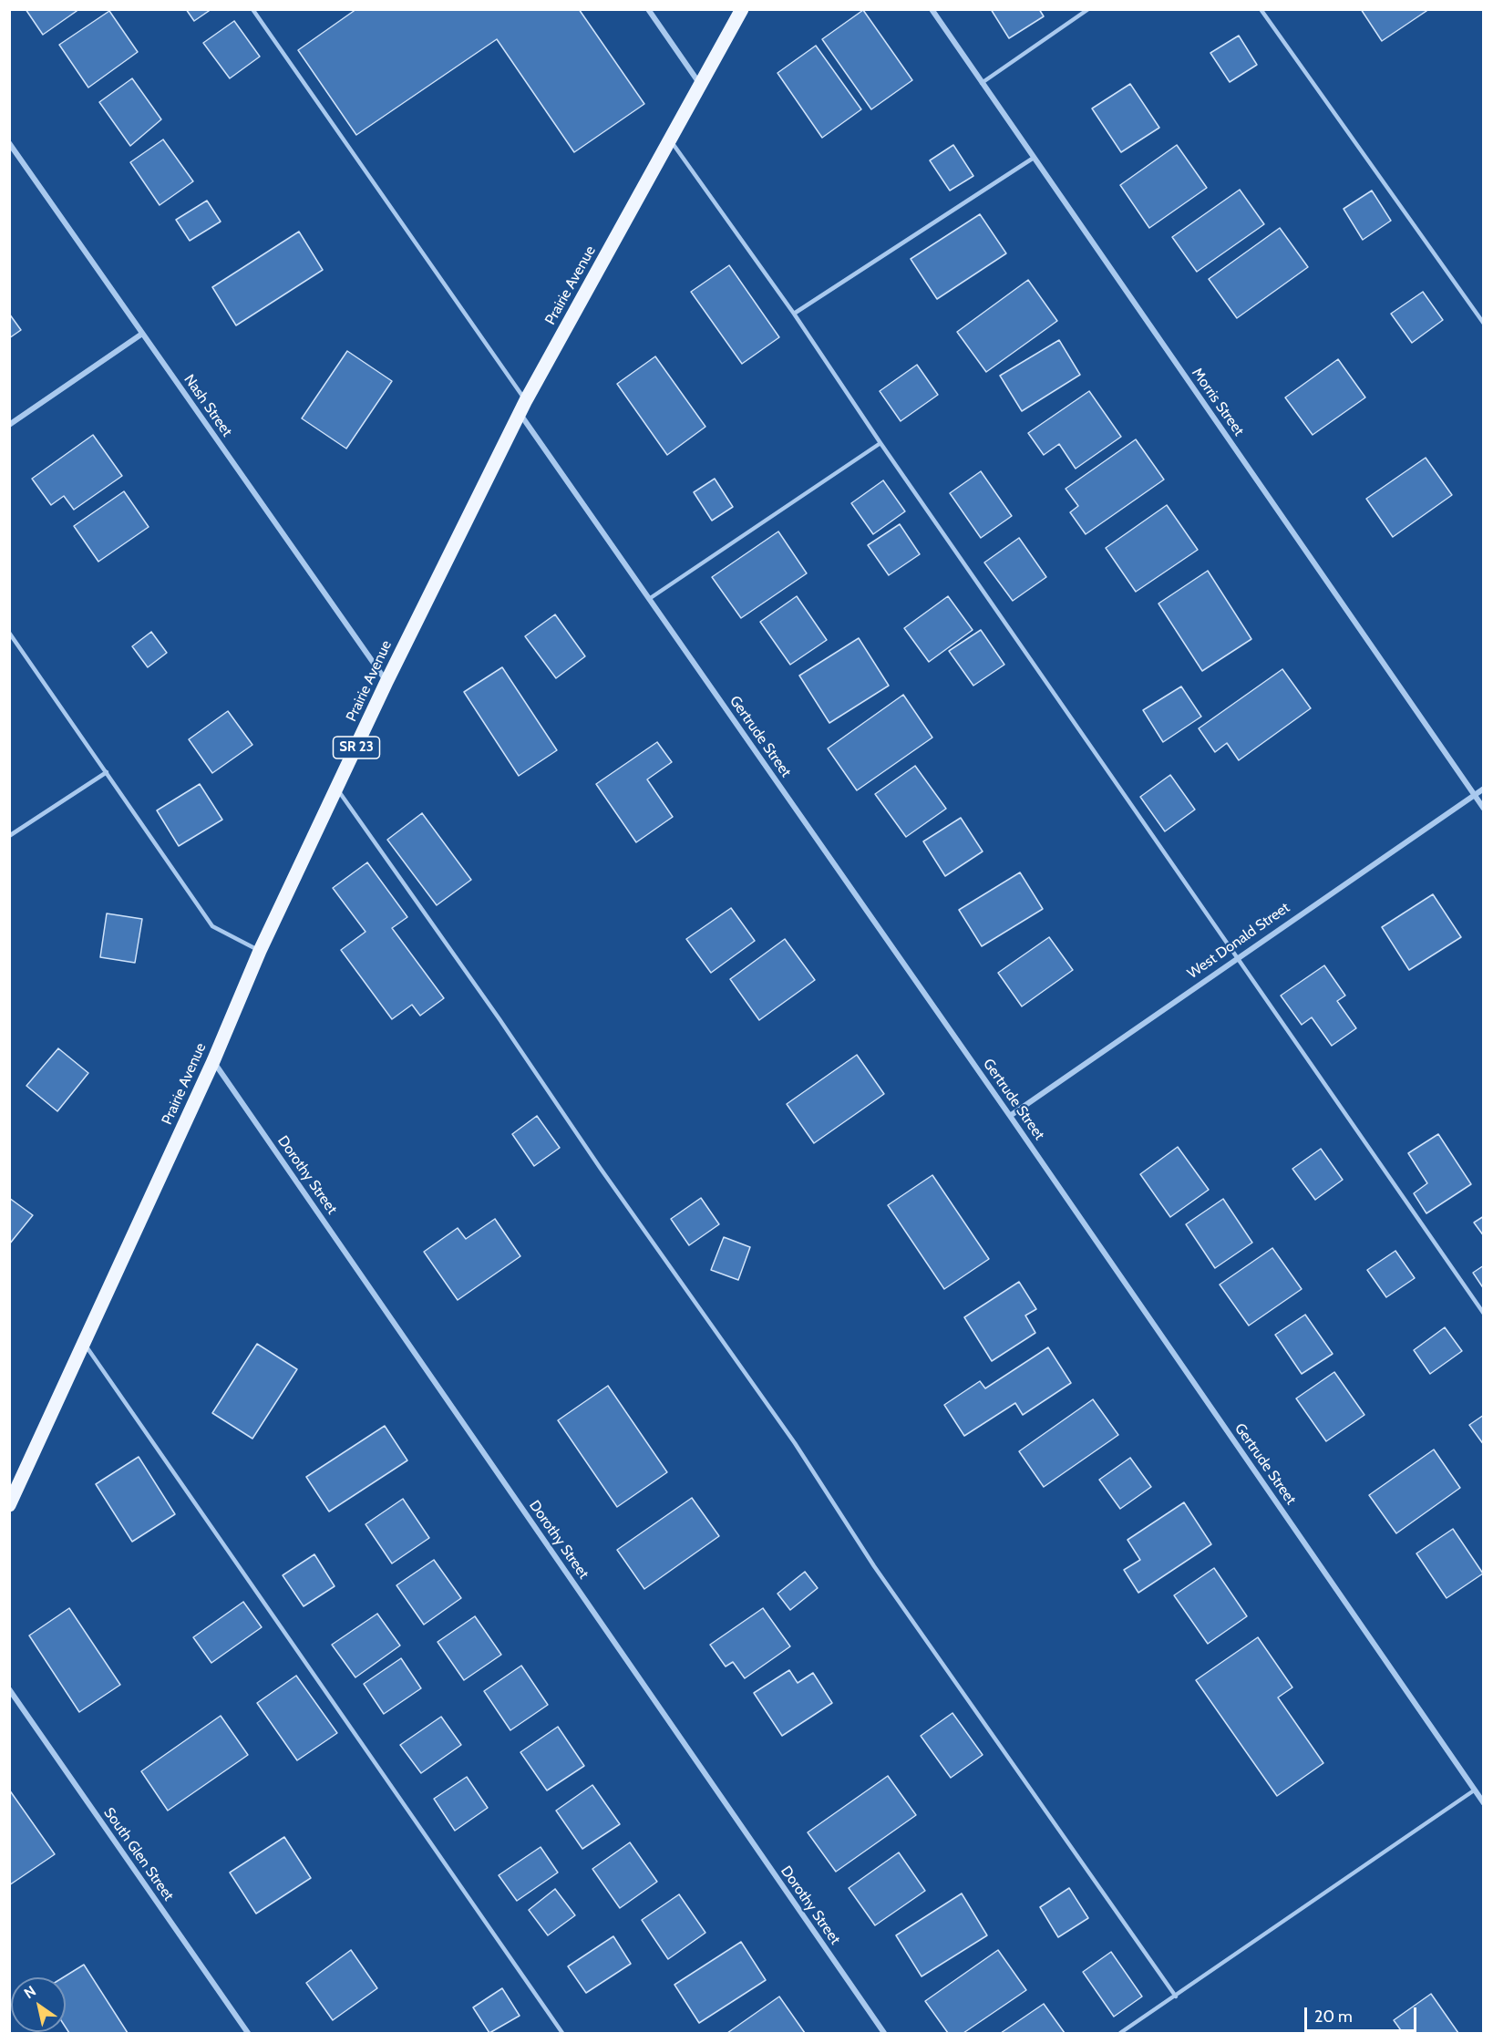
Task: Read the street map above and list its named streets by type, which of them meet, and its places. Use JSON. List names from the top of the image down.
{
  "streets": {
    "main road": ["Prairie Avenue", "SR 23"],
    "street": [
      "Morris Street",
      "Nash Street",
      "Gertrude Street",
      "West Donald Street",
      "Dorothy Street",
      "South Glen Street"
    ]
  },
  "crossings": [
    ["Prairie Avenue", "Nash Street"],
    ["Prairie Avenue", "Gertrude Street"],
    ["Prairie Avenue", "Dorothy Street"],
    ["Morris Street", "West Donald Street"],
    ["Gertrude Street", "West Donald Street"]
  ],
  "scale_bar": "20 m",
  "north": "top left"
}
